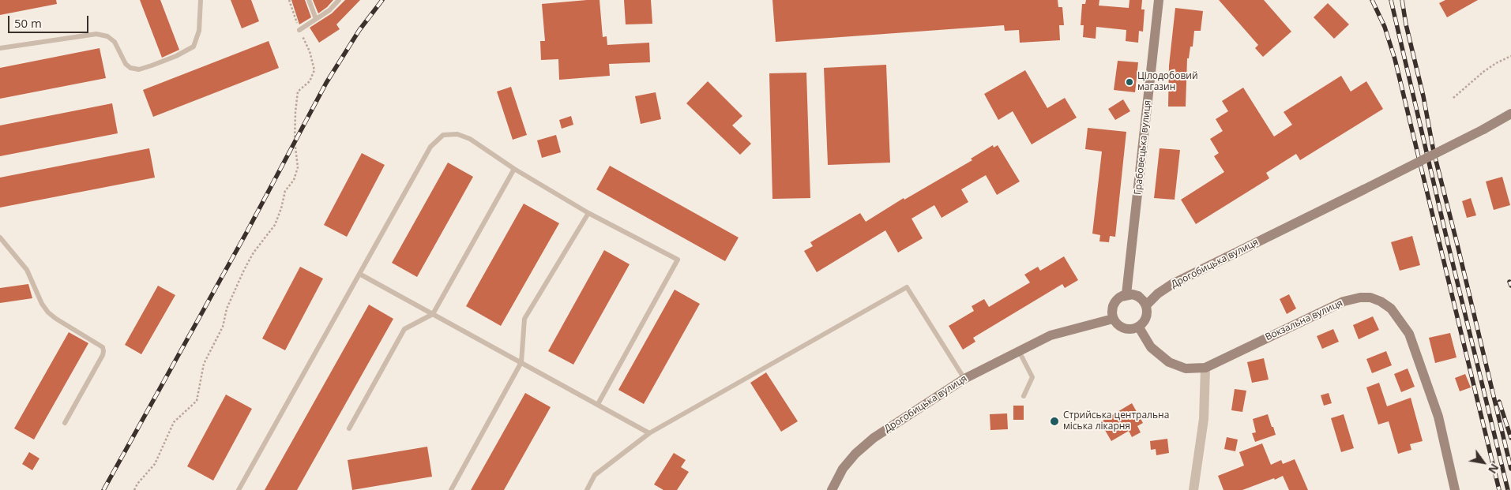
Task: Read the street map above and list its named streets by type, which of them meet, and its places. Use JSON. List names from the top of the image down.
{
  "streets": {
    "main road": ["Грабовецька вулиця", "Дрогобицька вулиця", "Вокзальна вулиця"]
  },
  "crossings": [
    ["Грабовецька вулиця", "Дрогобицька вулиця"],
    ["Грабовецька вулиця", "Вокзальна вулиця"],
    ["Дрогобицька вулиця", "Вокзальна вулиця"]
  ],
  "places": ["Цілодобовий магазин", "Стрийська центральна міська лікарня"],
  "scale_bar": "50 m",
  "north": "bottom right"
}
